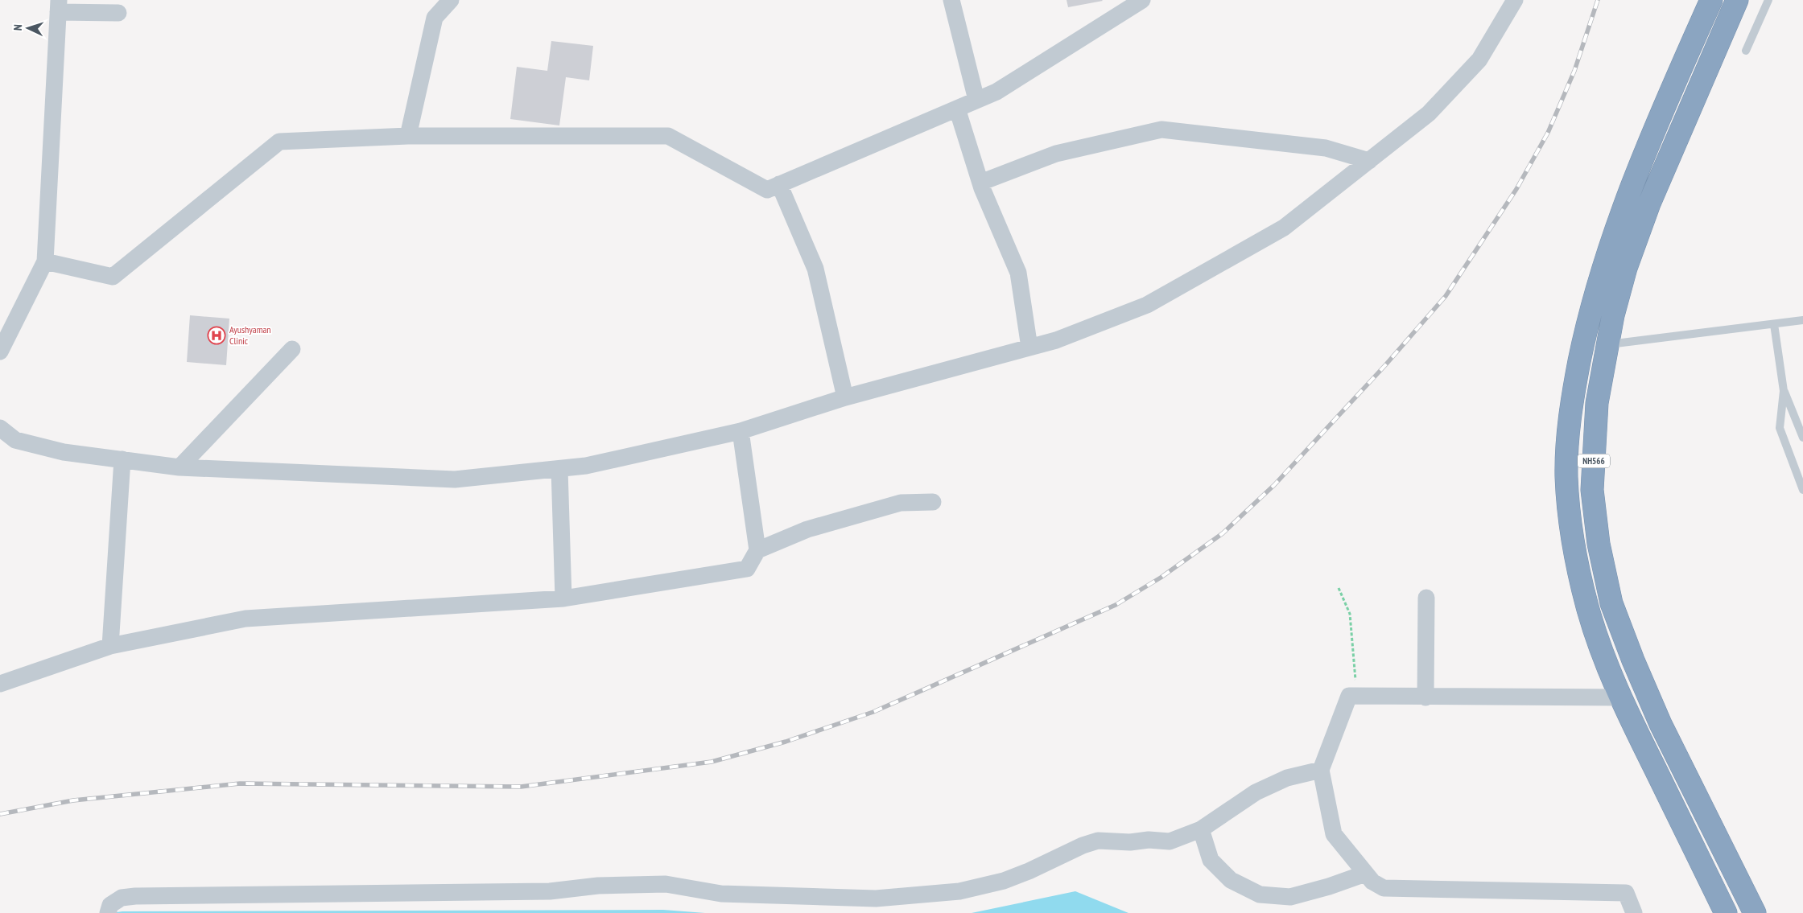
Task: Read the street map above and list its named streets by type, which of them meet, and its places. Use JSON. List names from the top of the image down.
{
  "streets": {
    "highway": ["NH566"]
  },
  "places": {
    "hospital": ["Ayushyaman Clinic"]
  },
  "north": "left"
}
